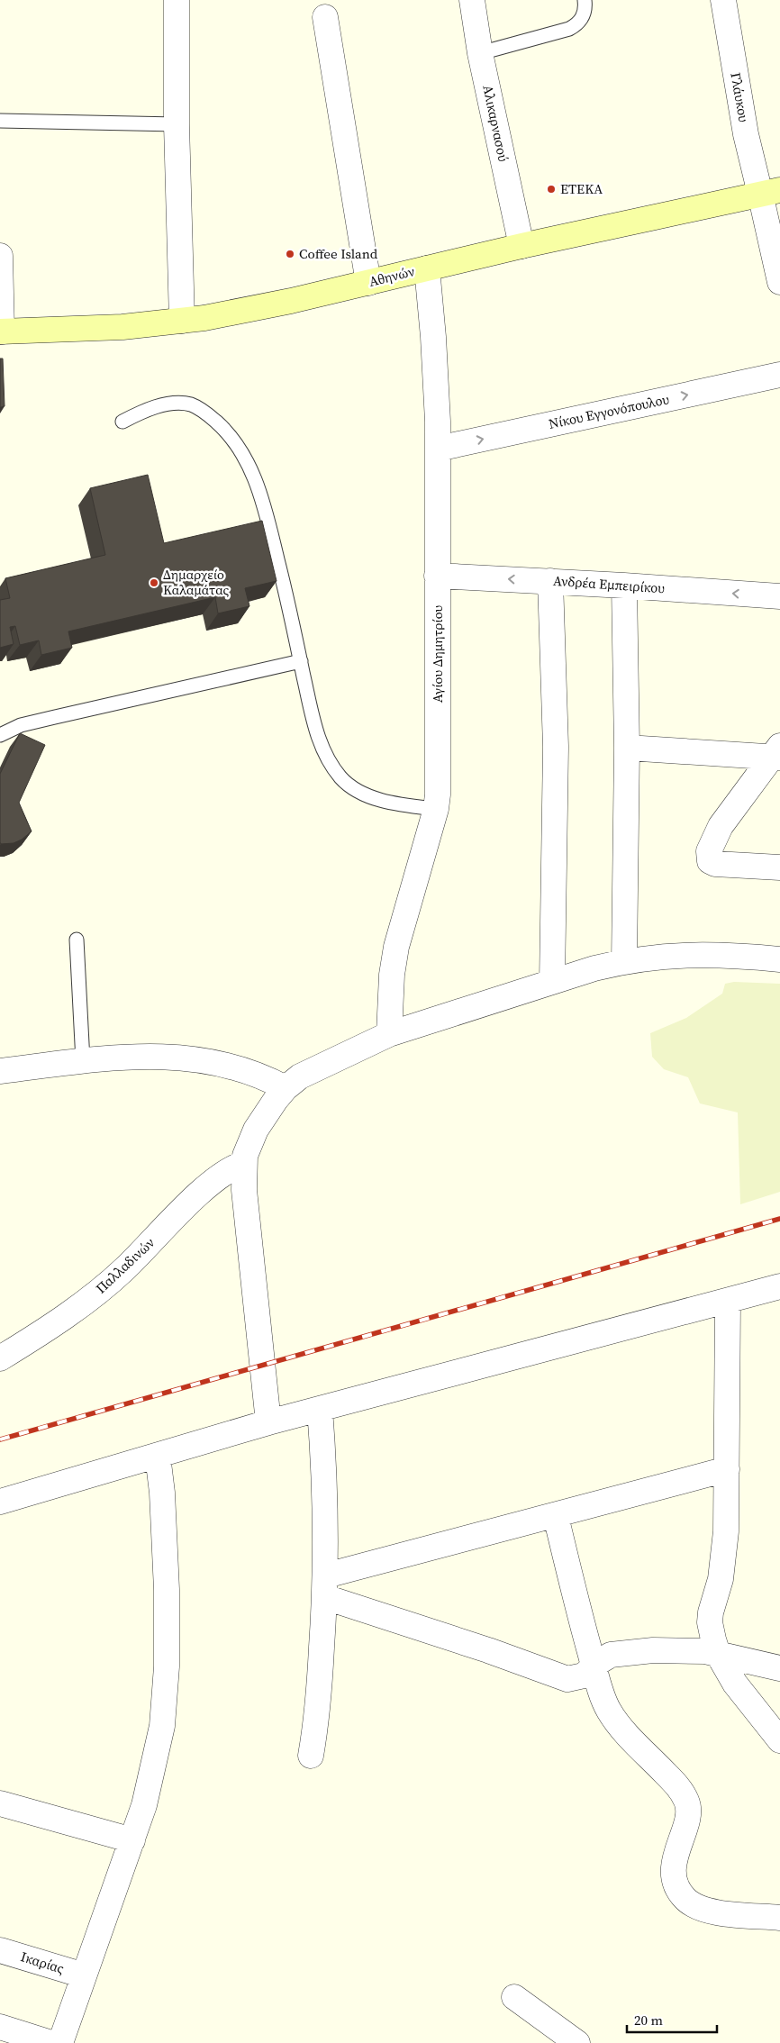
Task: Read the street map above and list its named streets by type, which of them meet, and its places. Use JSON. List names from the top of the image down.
{
  "streets": {
    "main road": ["Αθηνών"],
    "street": [
      "Γλάυκου",
      "Αλικαρνασού",
      "Νίκου Εγγονόπουλου",
      "Ανδρέα Εμπειρίκου",
      "Αγίου Δημητρίου",
      "Παλλαδινών",
      "Ικαρίας"
    ]
  },
  "crossings": [
    ["Γλάυκου", "Αθηνών"],
    ["Αλικαρνασού", "Αθηνών"],
    ["Αθηνών", "Αγίου Δημητρίου"],
    ["Νίκου Εγγονόπουλου", "Αγίου Δημητρίου"],
    ["Ανδρέα Εμπειρίκου", "Αγίου Δημητρίου"]
  ],
  "one_way": ["Νίκου Εγγονόπουλου"],
  "places": ["ΕΤΕΚΑ", "Coffee Island", "Δημαρχείο Καλαμάτας"],
  "scale_bar": "20 m"
}
